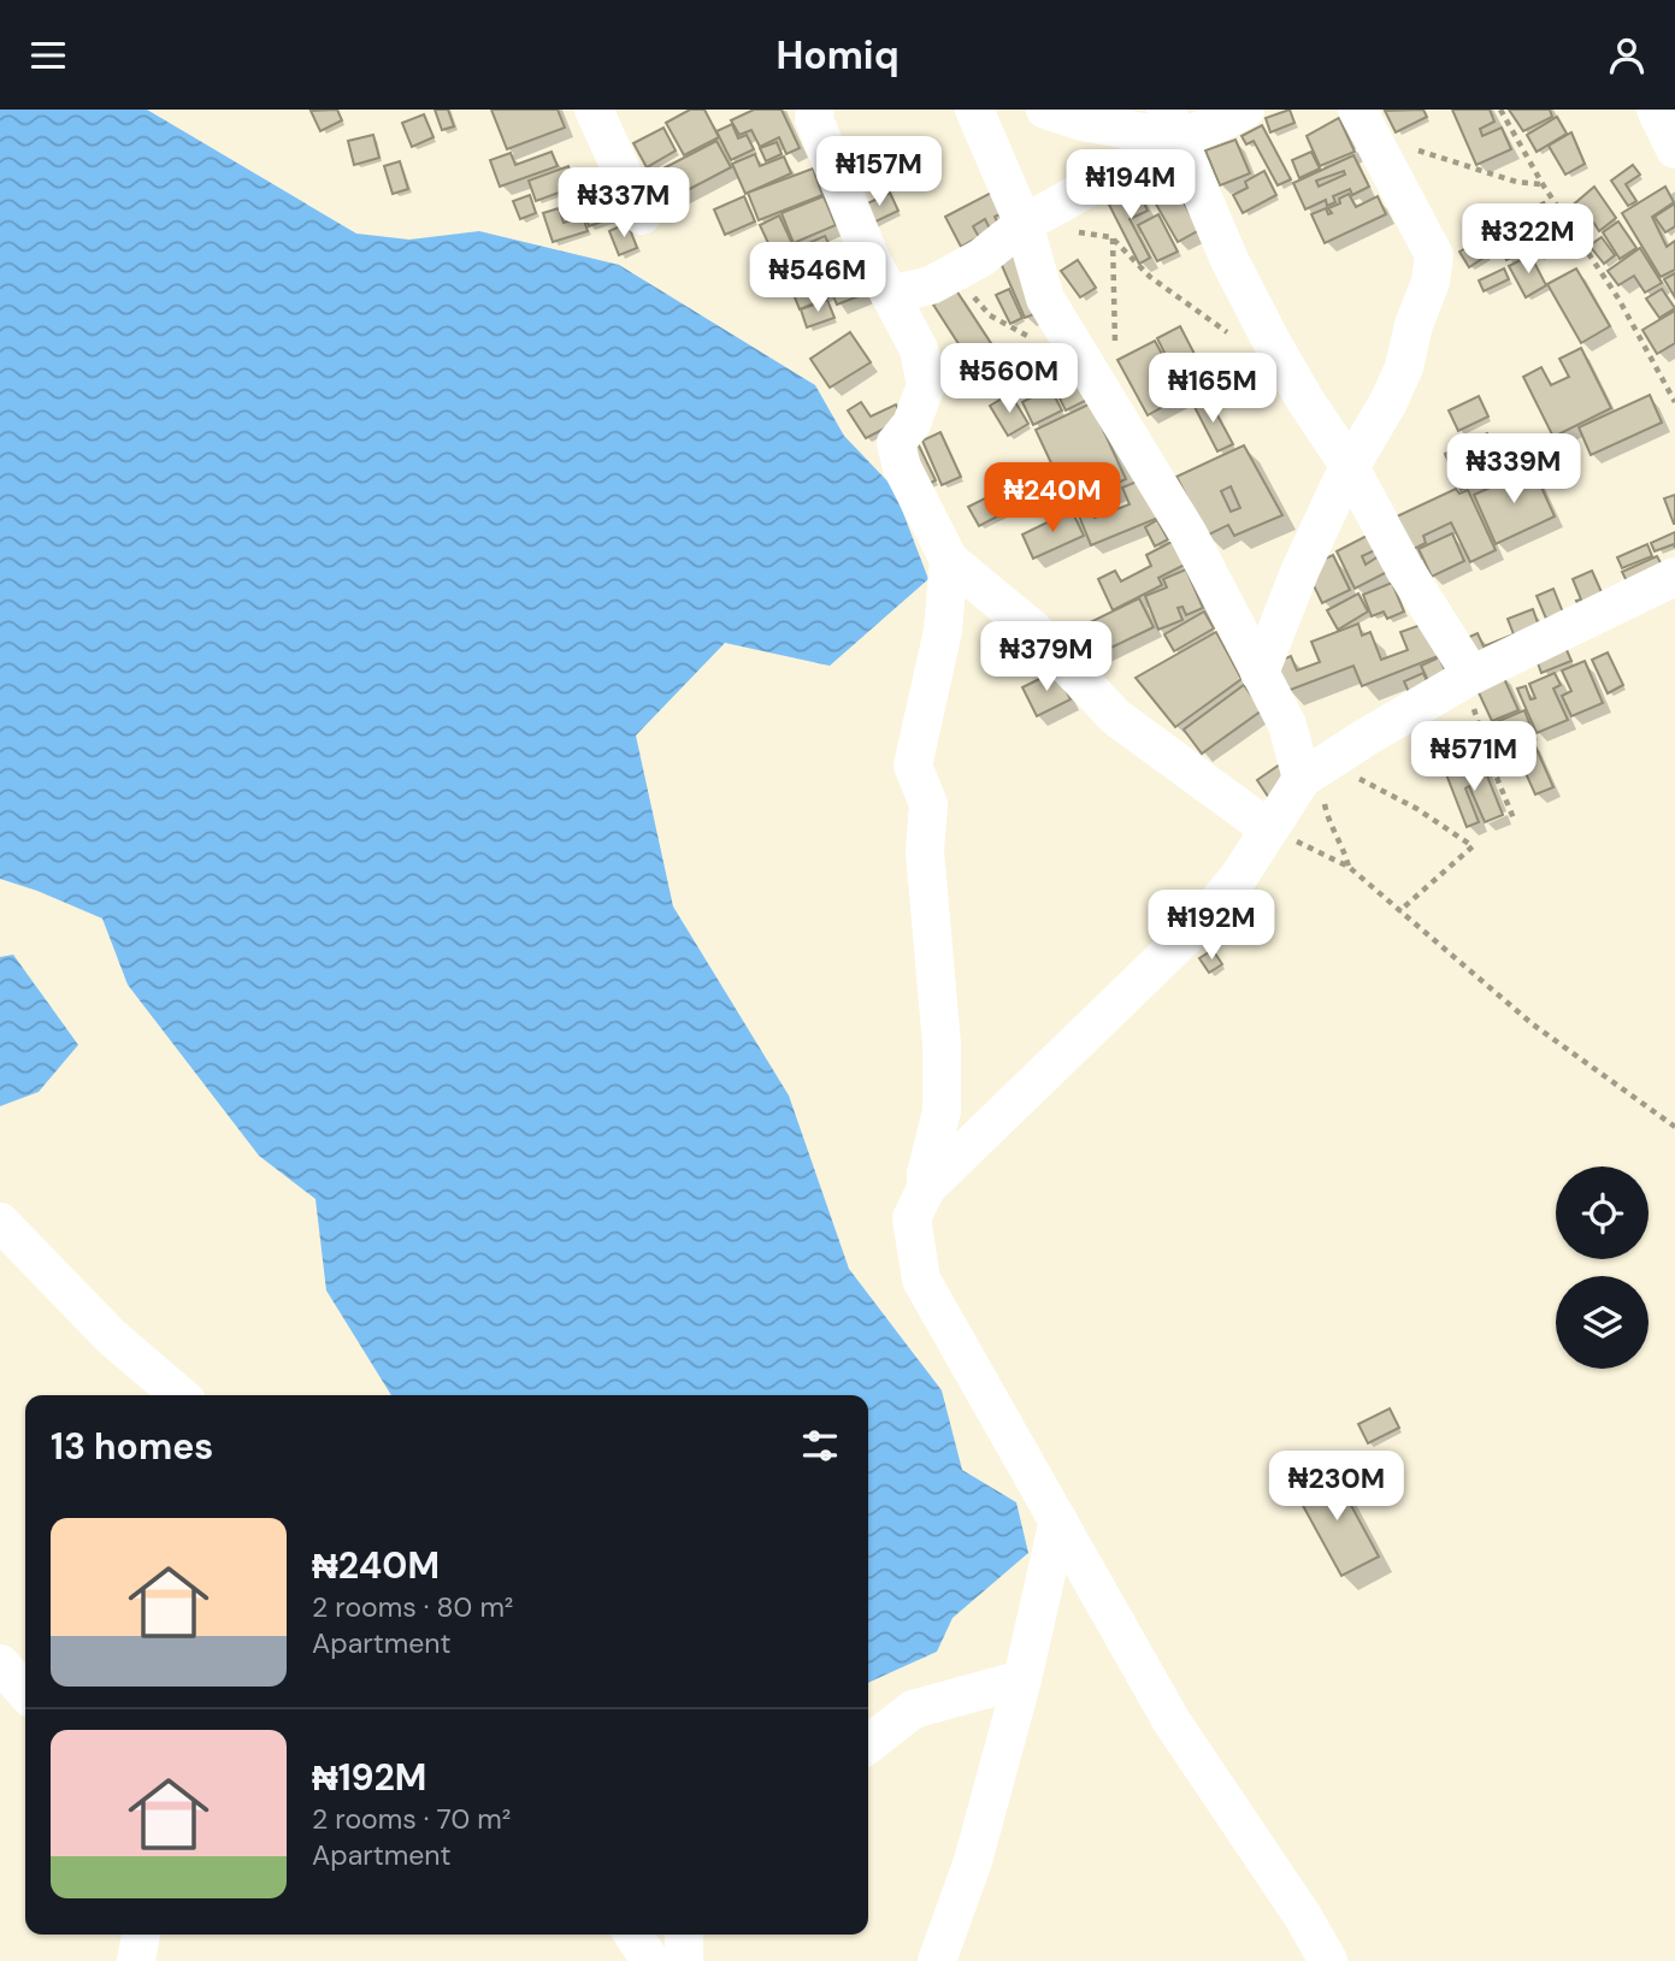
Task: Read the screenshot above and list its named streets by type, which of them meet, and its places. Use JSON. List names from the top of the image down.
{
  "page": {
    "header": "Homiq",
    "price": [
      "₦157M",
      "₦194M",
      "₦337M",
      "₦322M",
      "₦546M",
      "₦560M",
      "₦165M",
      "₦339M",
      "₦240M",
      "₦379M",
      "₦571M",
      "₦192M",
      "₦230M"
    ],
    "heading": "13 homes",
    "list": [
      {
        "name": "₦240M",
        "note": "2 rooms · 80 m² · Apartment"
      },
      {
        "name": "₦192M",
        "note": "2 rooms · 70 m² · Apartment"
      }
    ]
  }
}
